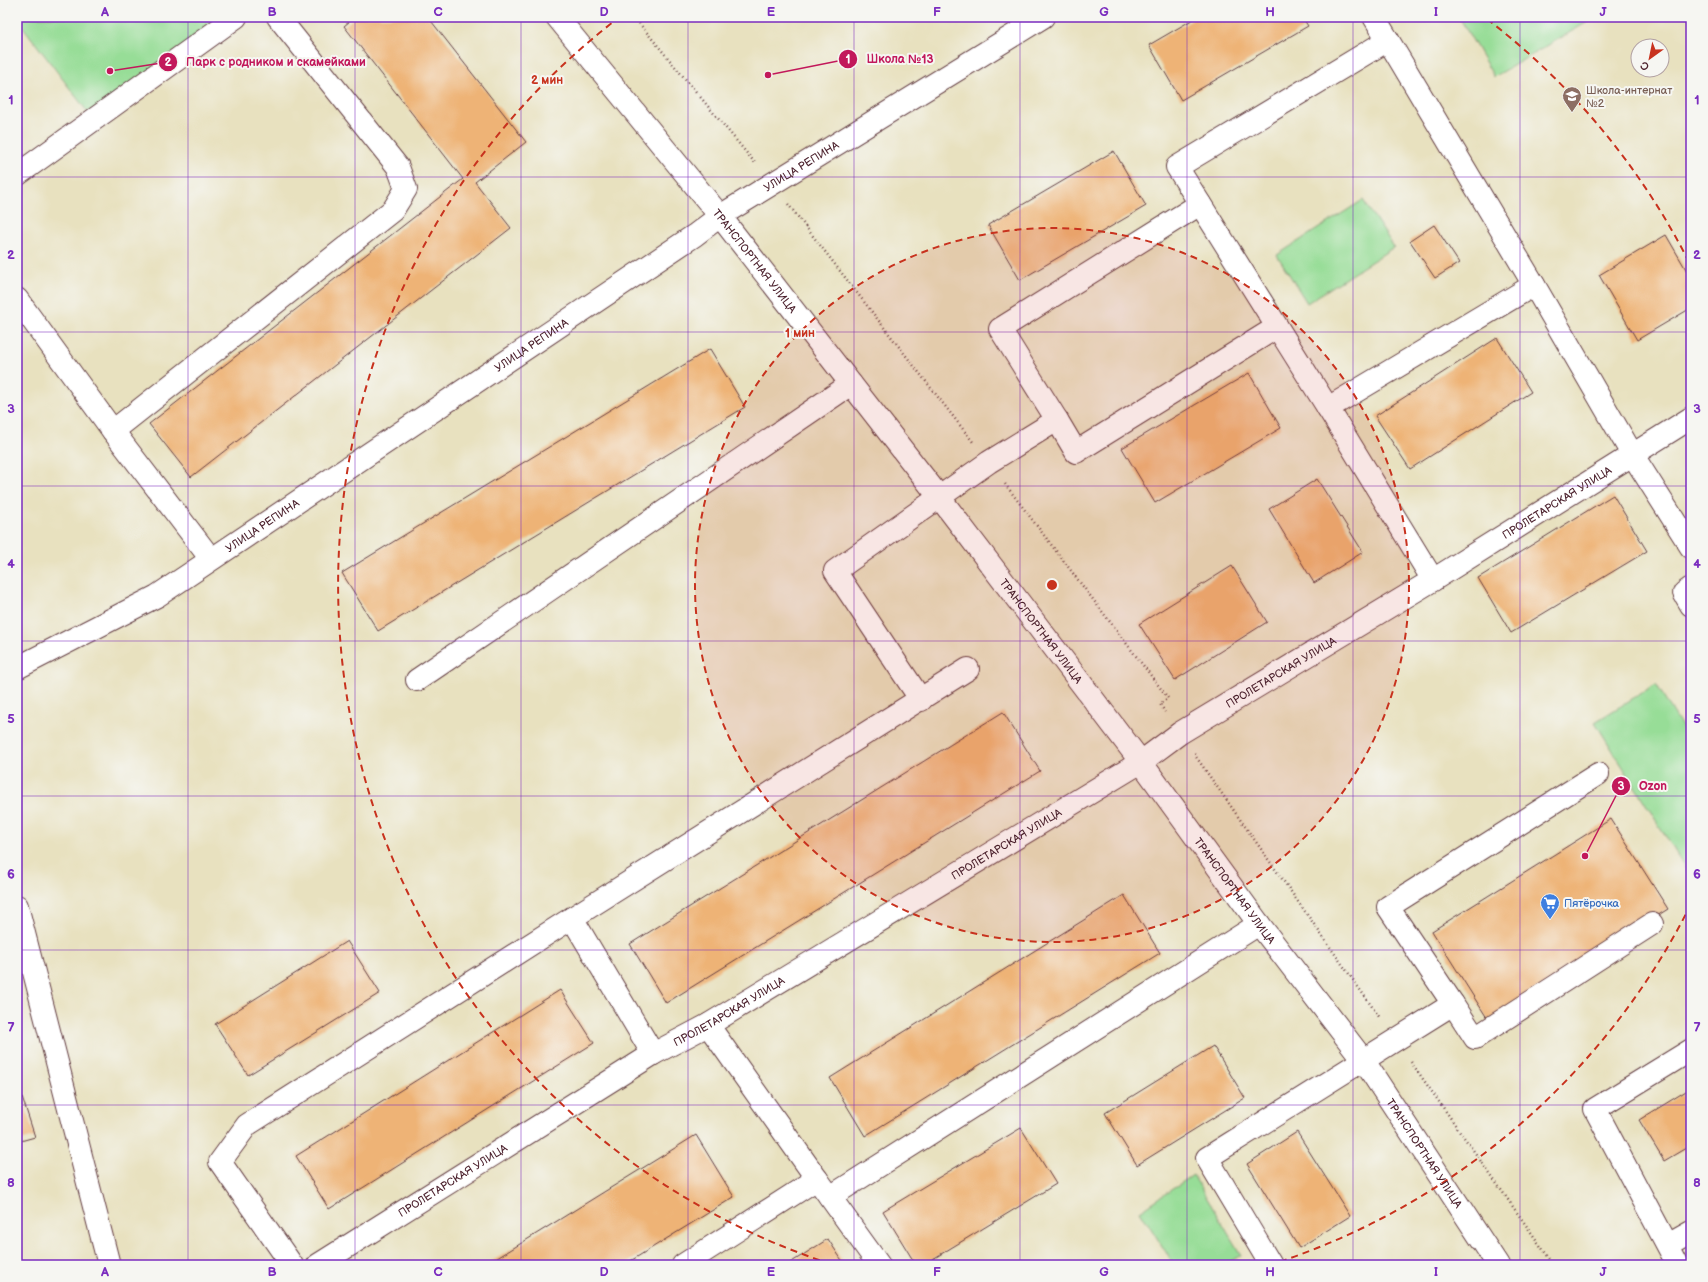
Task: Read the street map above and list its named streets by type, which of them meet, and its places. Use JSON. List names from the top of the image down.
{
  "streets": {
    "street": ["УЛИЦА РЕПИНА", "ТРАНСПОРТНАЯ УЛИЦА", "ПРОЛЕТАРСКАЯ УЛИЦА"]
  },
  "crossings": [
    ["УЛИЦА РЕПИНА", "ТРАНСПОРТНАЯ УЛИЦА"],
    ["ТРАНСПОРТНАЯ УЛИЦА", "ПРОЛЕТАРСКАЯ УЛИЦА"]
  ],
  "places": {
    "other": ["Парк с родником и скамейками", "Школа №13", "Ozon"],
    "school or university": ["Школа-интернат №2"],
    "supermarket": ["Пятёрочка"]
  },
  "north": "bottom left",
  "grid": {
    "columns": [
      "A",
      "B",
      "C",
      "D",
      "E",
      "F",
      "G",
      "H",
      "I",
      "J"
    ],
    "rows": [
      "1",
      "2",
      "3",
      "4",
      "5",
      "6",
      "7",
      "8"
    ]
  },
  "rings": ["2 мин", "1 мин"]
}
